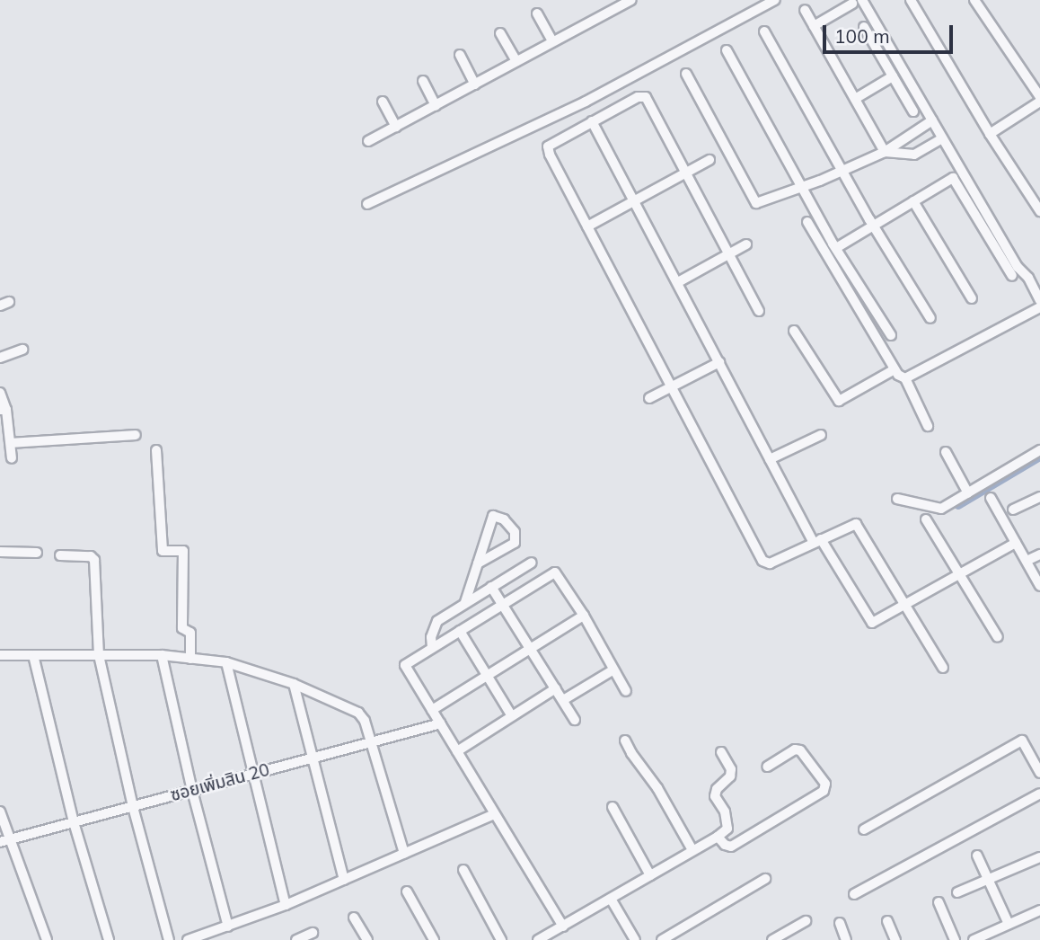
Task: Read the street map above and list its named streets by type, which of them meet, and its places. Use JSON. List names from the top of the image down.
{
  "streets": {
    "street": ["ซอยเพิ่มสิน 20"]
  },
  "scale_bar": "100 m"
}
